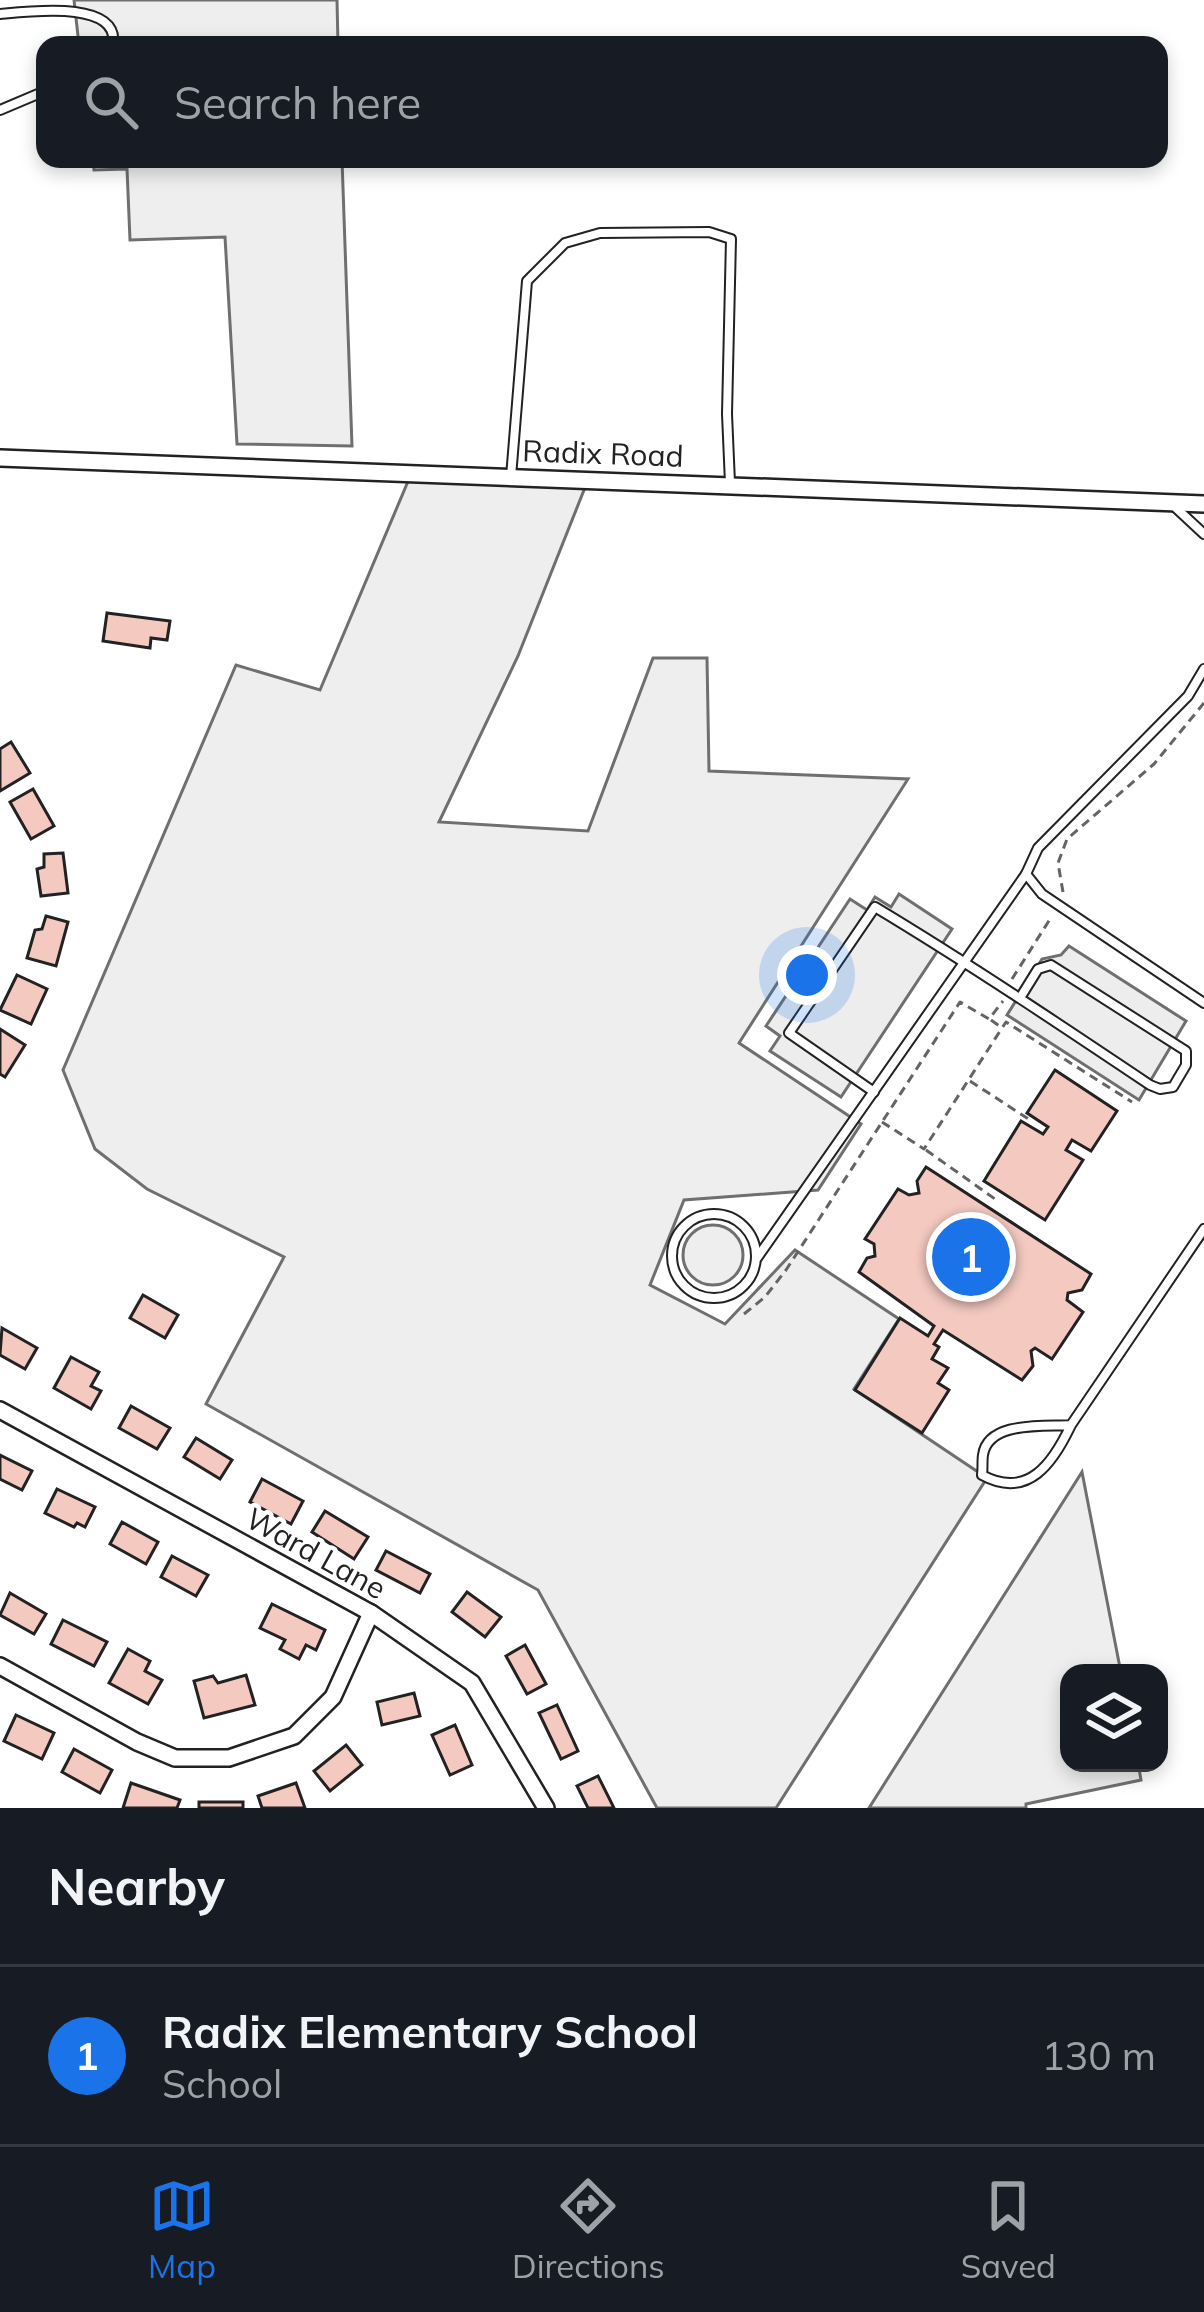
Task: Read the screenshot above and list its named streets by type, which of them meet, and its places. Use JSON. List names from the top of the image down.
{
  "streets": {
    "street": ["Radix Road", "Ward Lane"]
  },
  "page": {
    "search": "Search here",
    "pins": "1",
    "heading": "Nearby",
    "list": [
      {
        "mark": "1",
        "name": "Radix Elementary School",
        "note": "School",
        "value": "130 m"
      }
    ],
    "nav": ["Map", "Directions", "Saved"]
  }
}
